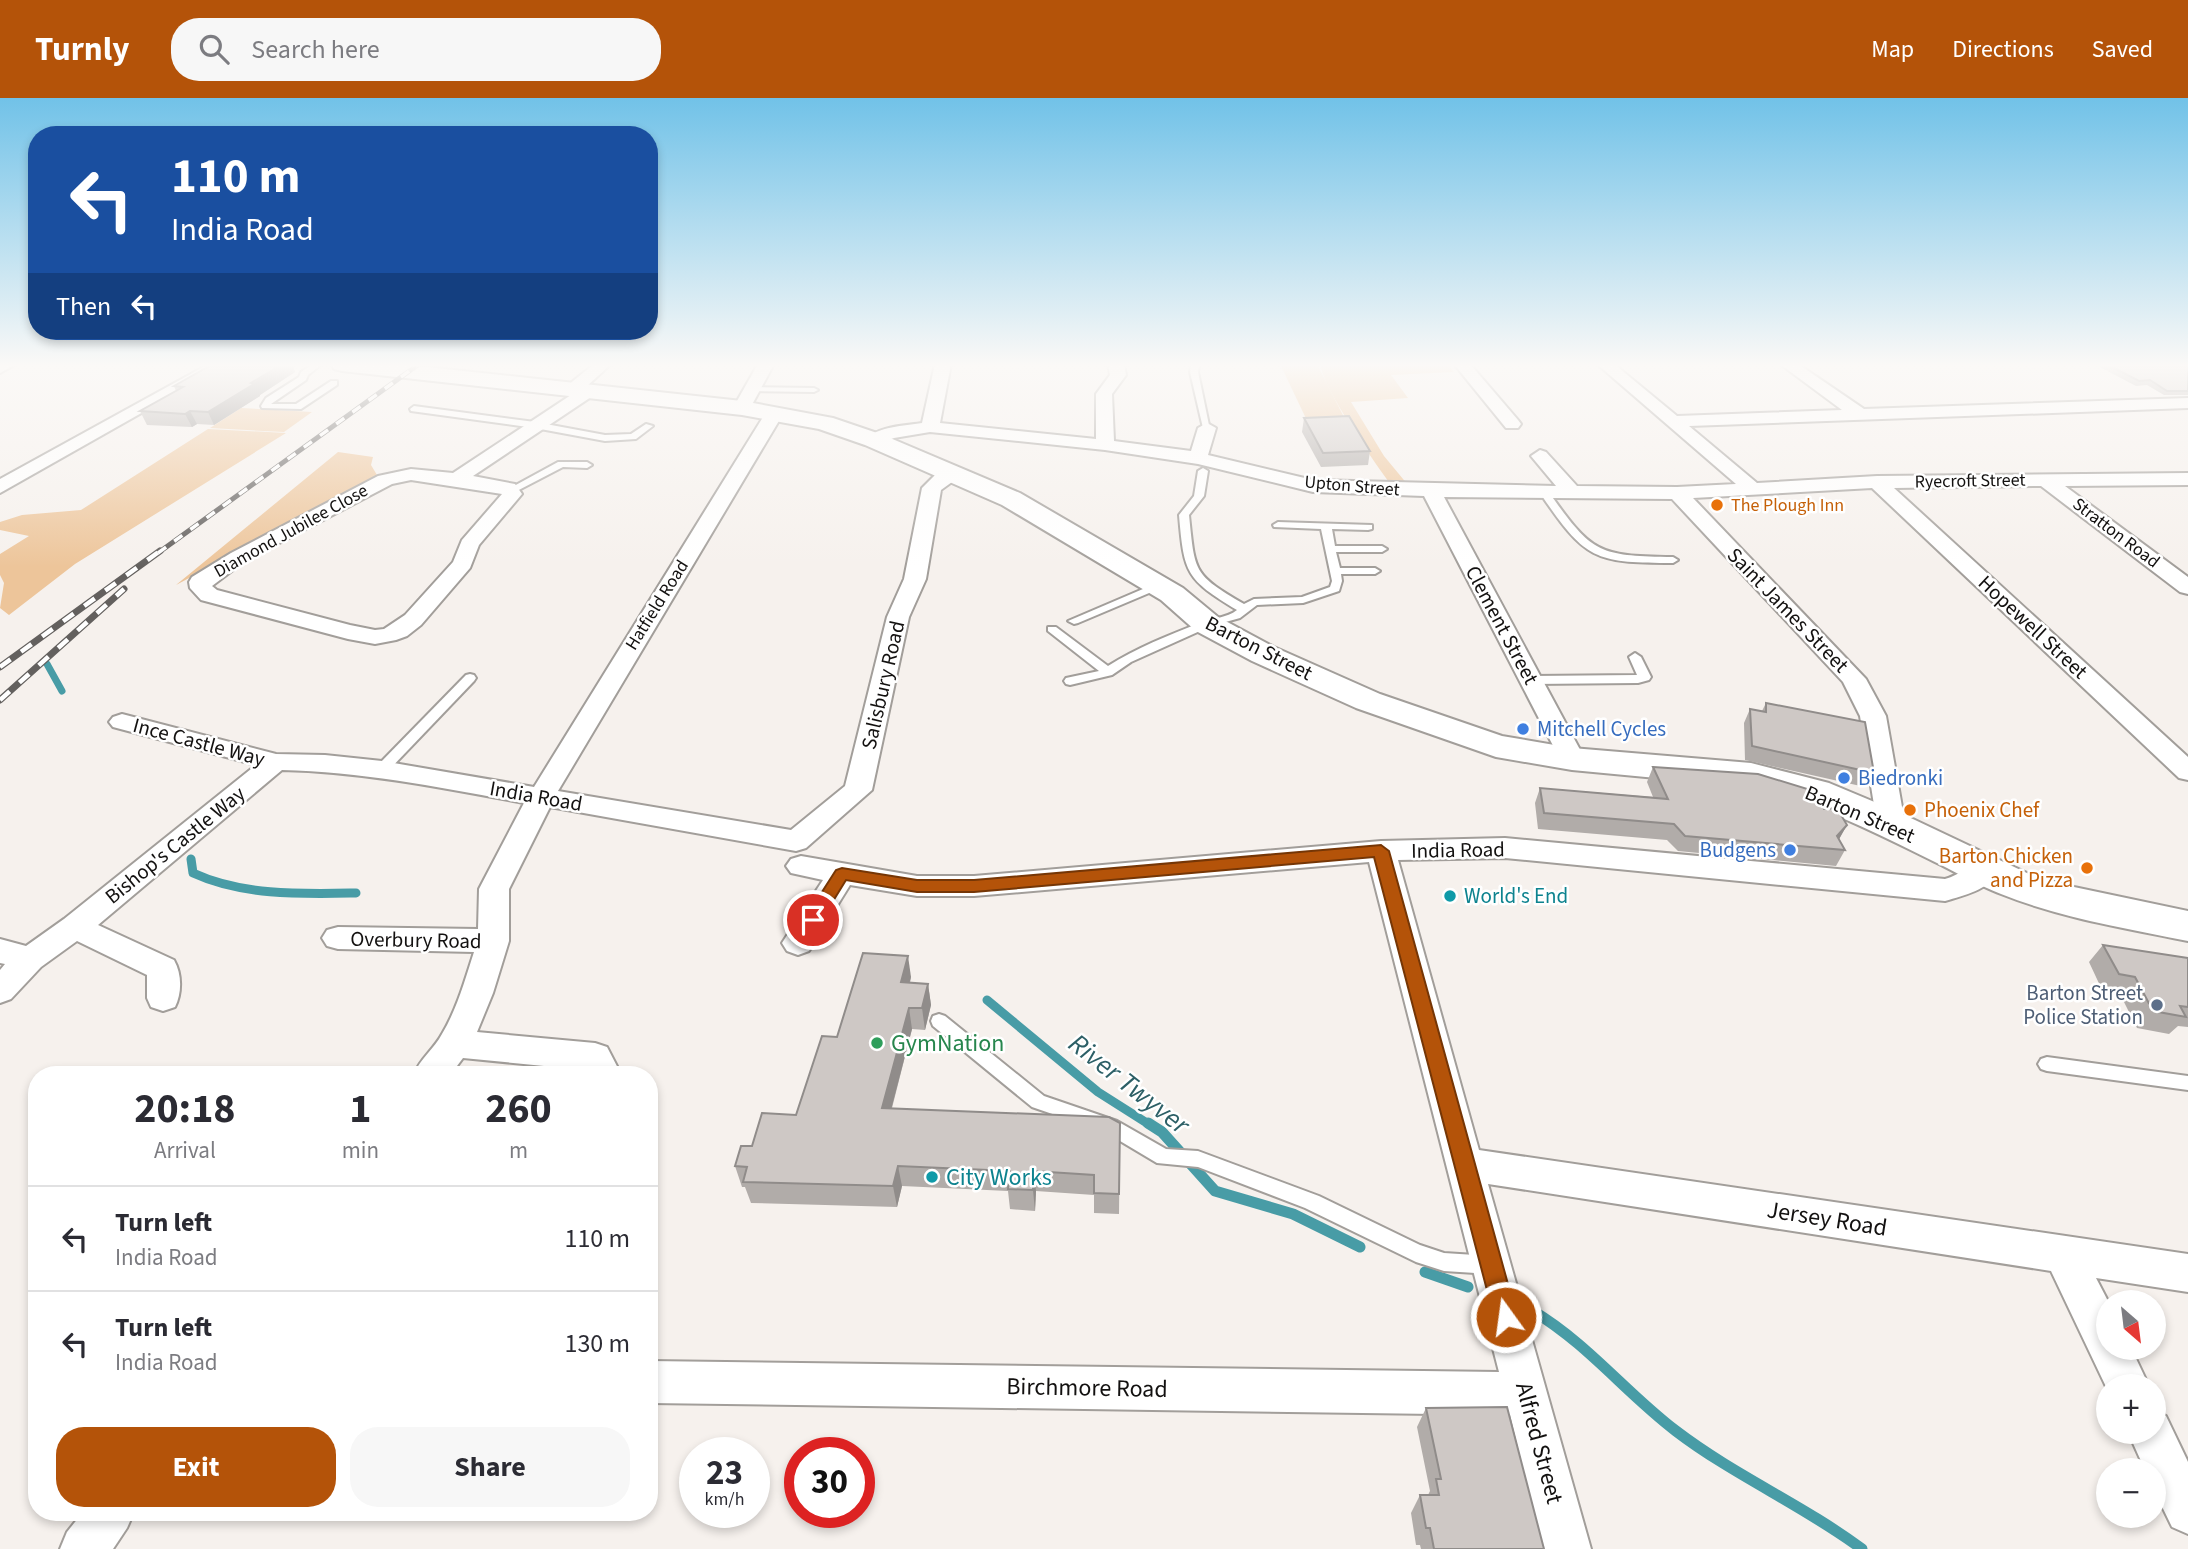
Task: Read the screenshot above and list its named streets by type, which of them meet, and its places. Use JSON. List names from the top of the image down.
{
  "streets": {
    "main road": ["Barton Street"],
    "street": [
      "Ryecroft Street",
      "Upton Street",
      "Diamond Jubilee Close",
      "Stratton Road",
      "Hatfield Road",
      "Saint James Street",
      "Clement Street",
      "Hopewell Street",
      "Salisbury Road",
      "Ince Castle Way",
      "India Road",
      "Bishop's Castle Way",
      "Overbury Road",
      "Jersey Road",
      "Birchmore Road",
      "Alfred Street"
    ]
  },
  "crossings": [
    ["Ryecroft Street", "Upton Street"],
    ["Ryecroft Street", "Stratton Road"],
    ["Ryecroft Street", "Hopewell Street"],
    ["Upton Street", "Saint James Street"],
    ["Upton Street", "Clement Street"],
    ["Upton Street", "Barton Street"],
    ["Hatfield Road", "India Road"],
    ["Hatfield Road", "Overbury Road"],
    ["Saint James Street", "Barton Street"],
    ["Clement Street", "Barton Street"],
    ["Barton Street", "Salisbury Road"],
    ["Barton Street", "India Road"],
    ["Salisbury Road", "India Road"],
    ["Ince Castle Way", "India Road"],
    ["Ince Castle Way", "Bishop's Castle Way"],
    ["India Road", "Bishop's Castle Way"],
    ["India Road", "Overbury Road"],
    ["India Road", "Alfred Street"],
    ["Jersey Road", "Alfred Street"],
    ["Birchmore Road", "Alfred Street"]
  ],
  "water": ["River Twyver"],
  "places": [
    "The Plough Inn",
    "Mitchell Cycles",
    "Biedronki",
    "Phoenix Chef",
    "Budgens",
    "Barton Chicken and Pizza",
    "World's End",
    "Barton Street Police Station",
    "GymNation",
    "City Works"
  ],
  "north": "bottom right",
  "page": {
    "header": "Turnly",
    "search": "Search here",
    "nav": ["Map", "Directions", "Saved"],
    "turn": ["110 m", "India Road"],
    "then": "Then",
    "eta": [
      "20:18",
      "Arrival",
      "1",
      "min",
      "260",
      "m"
    ],
    "list": [
      {
        "name": "Turn left",
        "note": "India Road",
        "value": "110 m"
      },
      {
        "name": "Turn left",
        "note": "India Road",
        "value": "130 m"
      }
    ],
    "map_buttons": ["+", "−"],
    "buttons": ["Exit", "Share"],
    "speed": "23 km/h",
    "limit": "30"
  }
}
